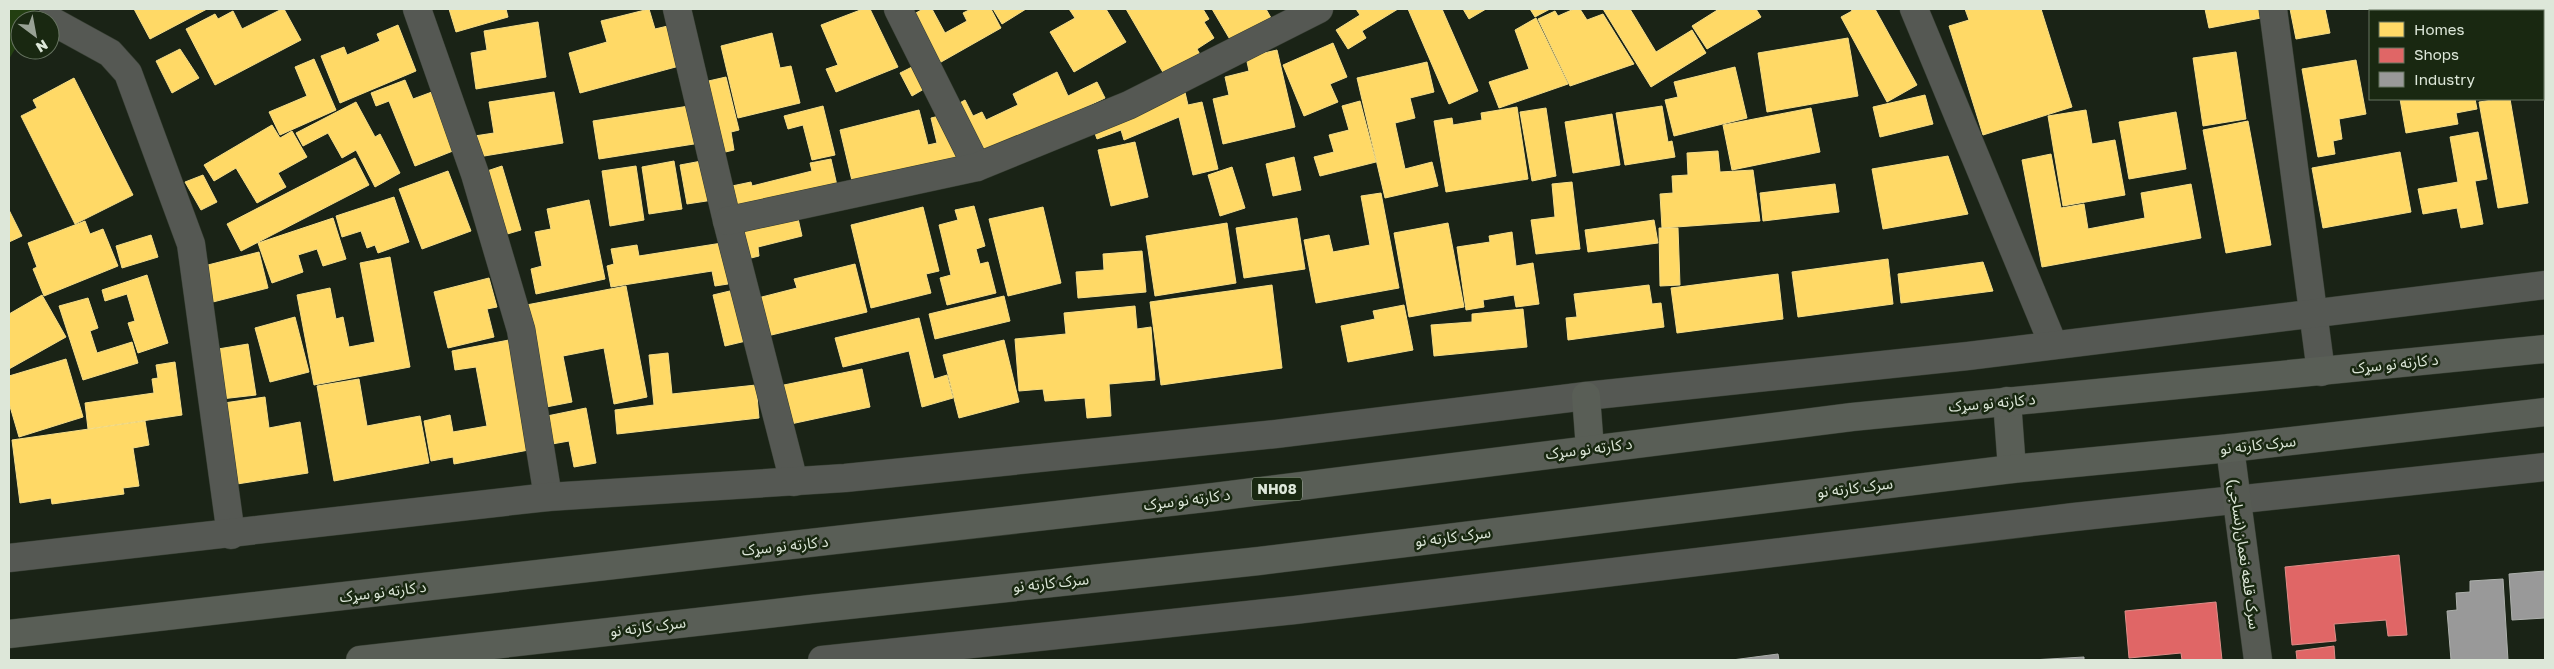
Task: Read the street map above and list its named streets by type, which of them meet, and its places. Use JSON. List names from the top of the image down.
{
  "streets": {
    "highway": ["د کارته نو سړک", "سرک کارته نو", "NH08"],
    "street": ["سرک قلعه نعمان(نساجی)"]
  },
  "crossings": [
    ["سرک کارته نو", "سرک قلعه نعمان(نساجی)"]
  ],
  "legend": ["Homes", "Shops", "Industry"],
  "north": "bottom right"
}
